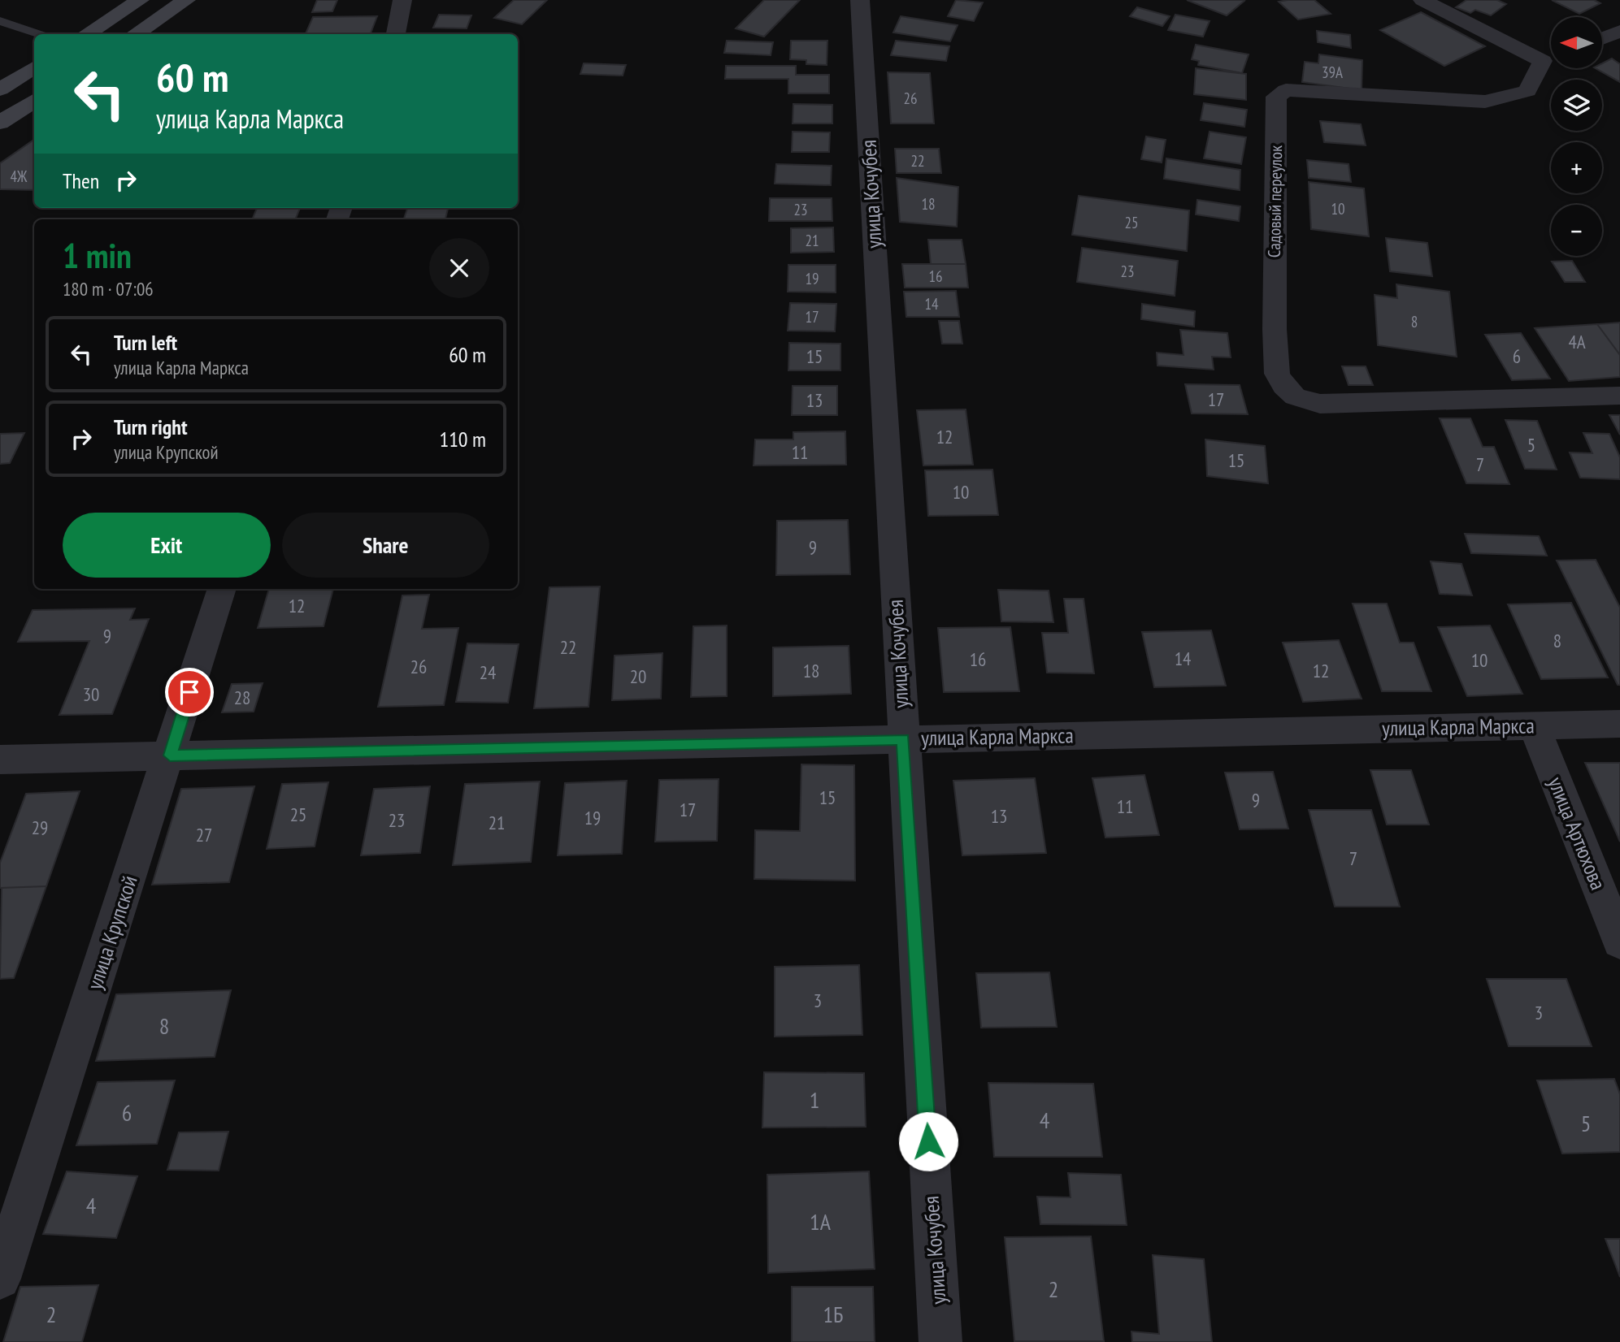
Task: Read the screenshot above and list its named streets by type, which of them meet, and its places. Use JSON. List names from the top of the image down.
{
  "streets": {
    "street": [
      "улица Кочубея",
      "Садовый переулок",
      "улица Карла Маркса",
      "улица Артюхова",
      "улица Крупской"
    ]
  },
  "crossings": [
    ["улица Кочубея", "улица Карла Маркса"],
    ["улица Карла Маркса", "улица Артюхова"],
    ["улица Карла Маркса", "улица Крупской"]
  ],
  "house_numbers": [
    "39А",
    "26",
    "22",
    "4Ж",
    "18",
    "10",
    "23",
    "25",
    "21",
    "23",
    "16",
    "19",
    "14",
    "17",
    "8",
    "4А",
    "15",
    "6",
    "17",
    "13",
    "12",
    "5",
    "11",
    "15",
    "7",
    "10",
    "9",
    "12",
    "9",
    "8",
    "22",
    "14",
    "16",
    "10",
    "26",
    "18",
    "12",
    "24",
    "20",
    "30",
    "28",
    "15",
    "9",
    "11",
    "17",
    "25",
    "13",
    "19",
    "23",
    "21",
    "29",
    "27",
    "7",
    "3",
    "3",
    "8",
    "1",
    "6",
    "4",
    "5",
    "4",
    "1А",
    "2",
    "2",
    "1Б"
  ],
  "north": "left",
  "page": {
    "map_buttons": ["+", "−"],
    "turn": ["60 m", "улица Карла Маркса"],
    "then": "Then",
    "heading": ["1 min", "180 m · 07:06"],
    "list": [
      {
        "name": "Turn left",
        "note": "улица Карла Маркса",
        "value": "60 m"
      },
      {
        "name": "Turn right",
        "note": "улица Крупской",
        "value": "110 m"
      }
    ],
    "buttons": ["Exit", "Share"]
  }
}
